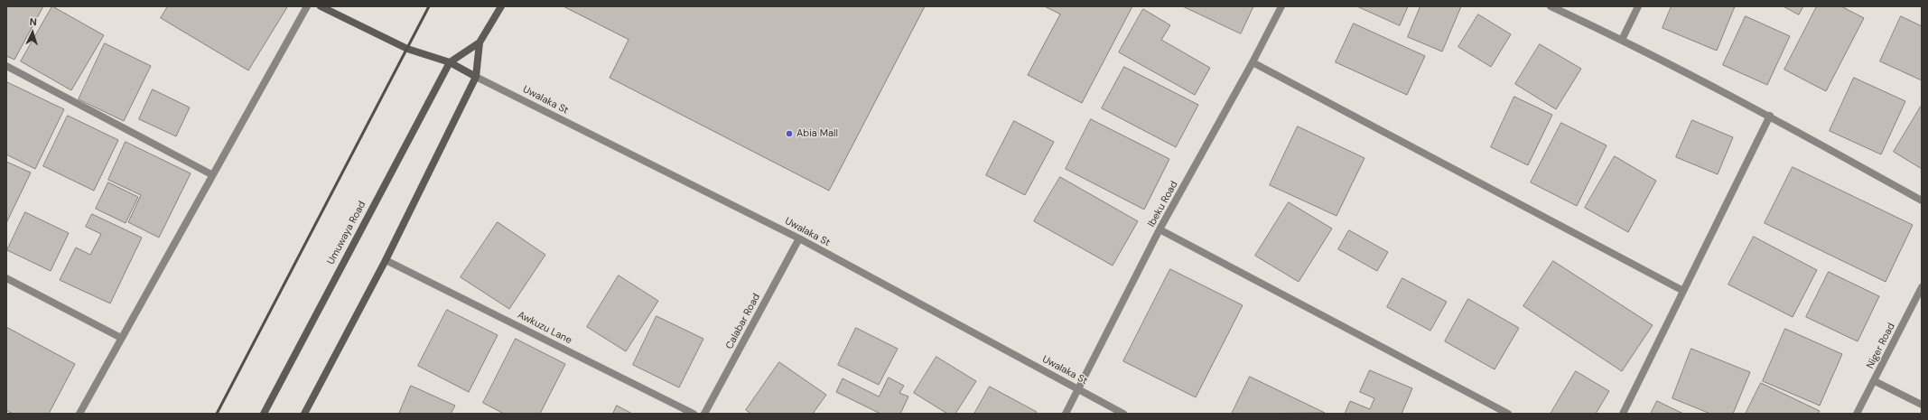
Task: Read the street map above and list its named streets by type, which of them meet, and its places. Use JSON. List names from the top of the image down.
{
  "streets": {
    "street": [
      "Uwalaka St",
      "Ibeku Road",
      "Umuwaya Road",
      "Calabar Road",
      "Awkuzu Lane",
      "Niger Road"
    ]
  },
  "crossings": [
    ["Uwalaka St", "Ibeku Road"],
    ["Uwalaka St", "Calabar Road"]
  ],
  "places": ["Abia Mall"],
  "north": "top"
}
